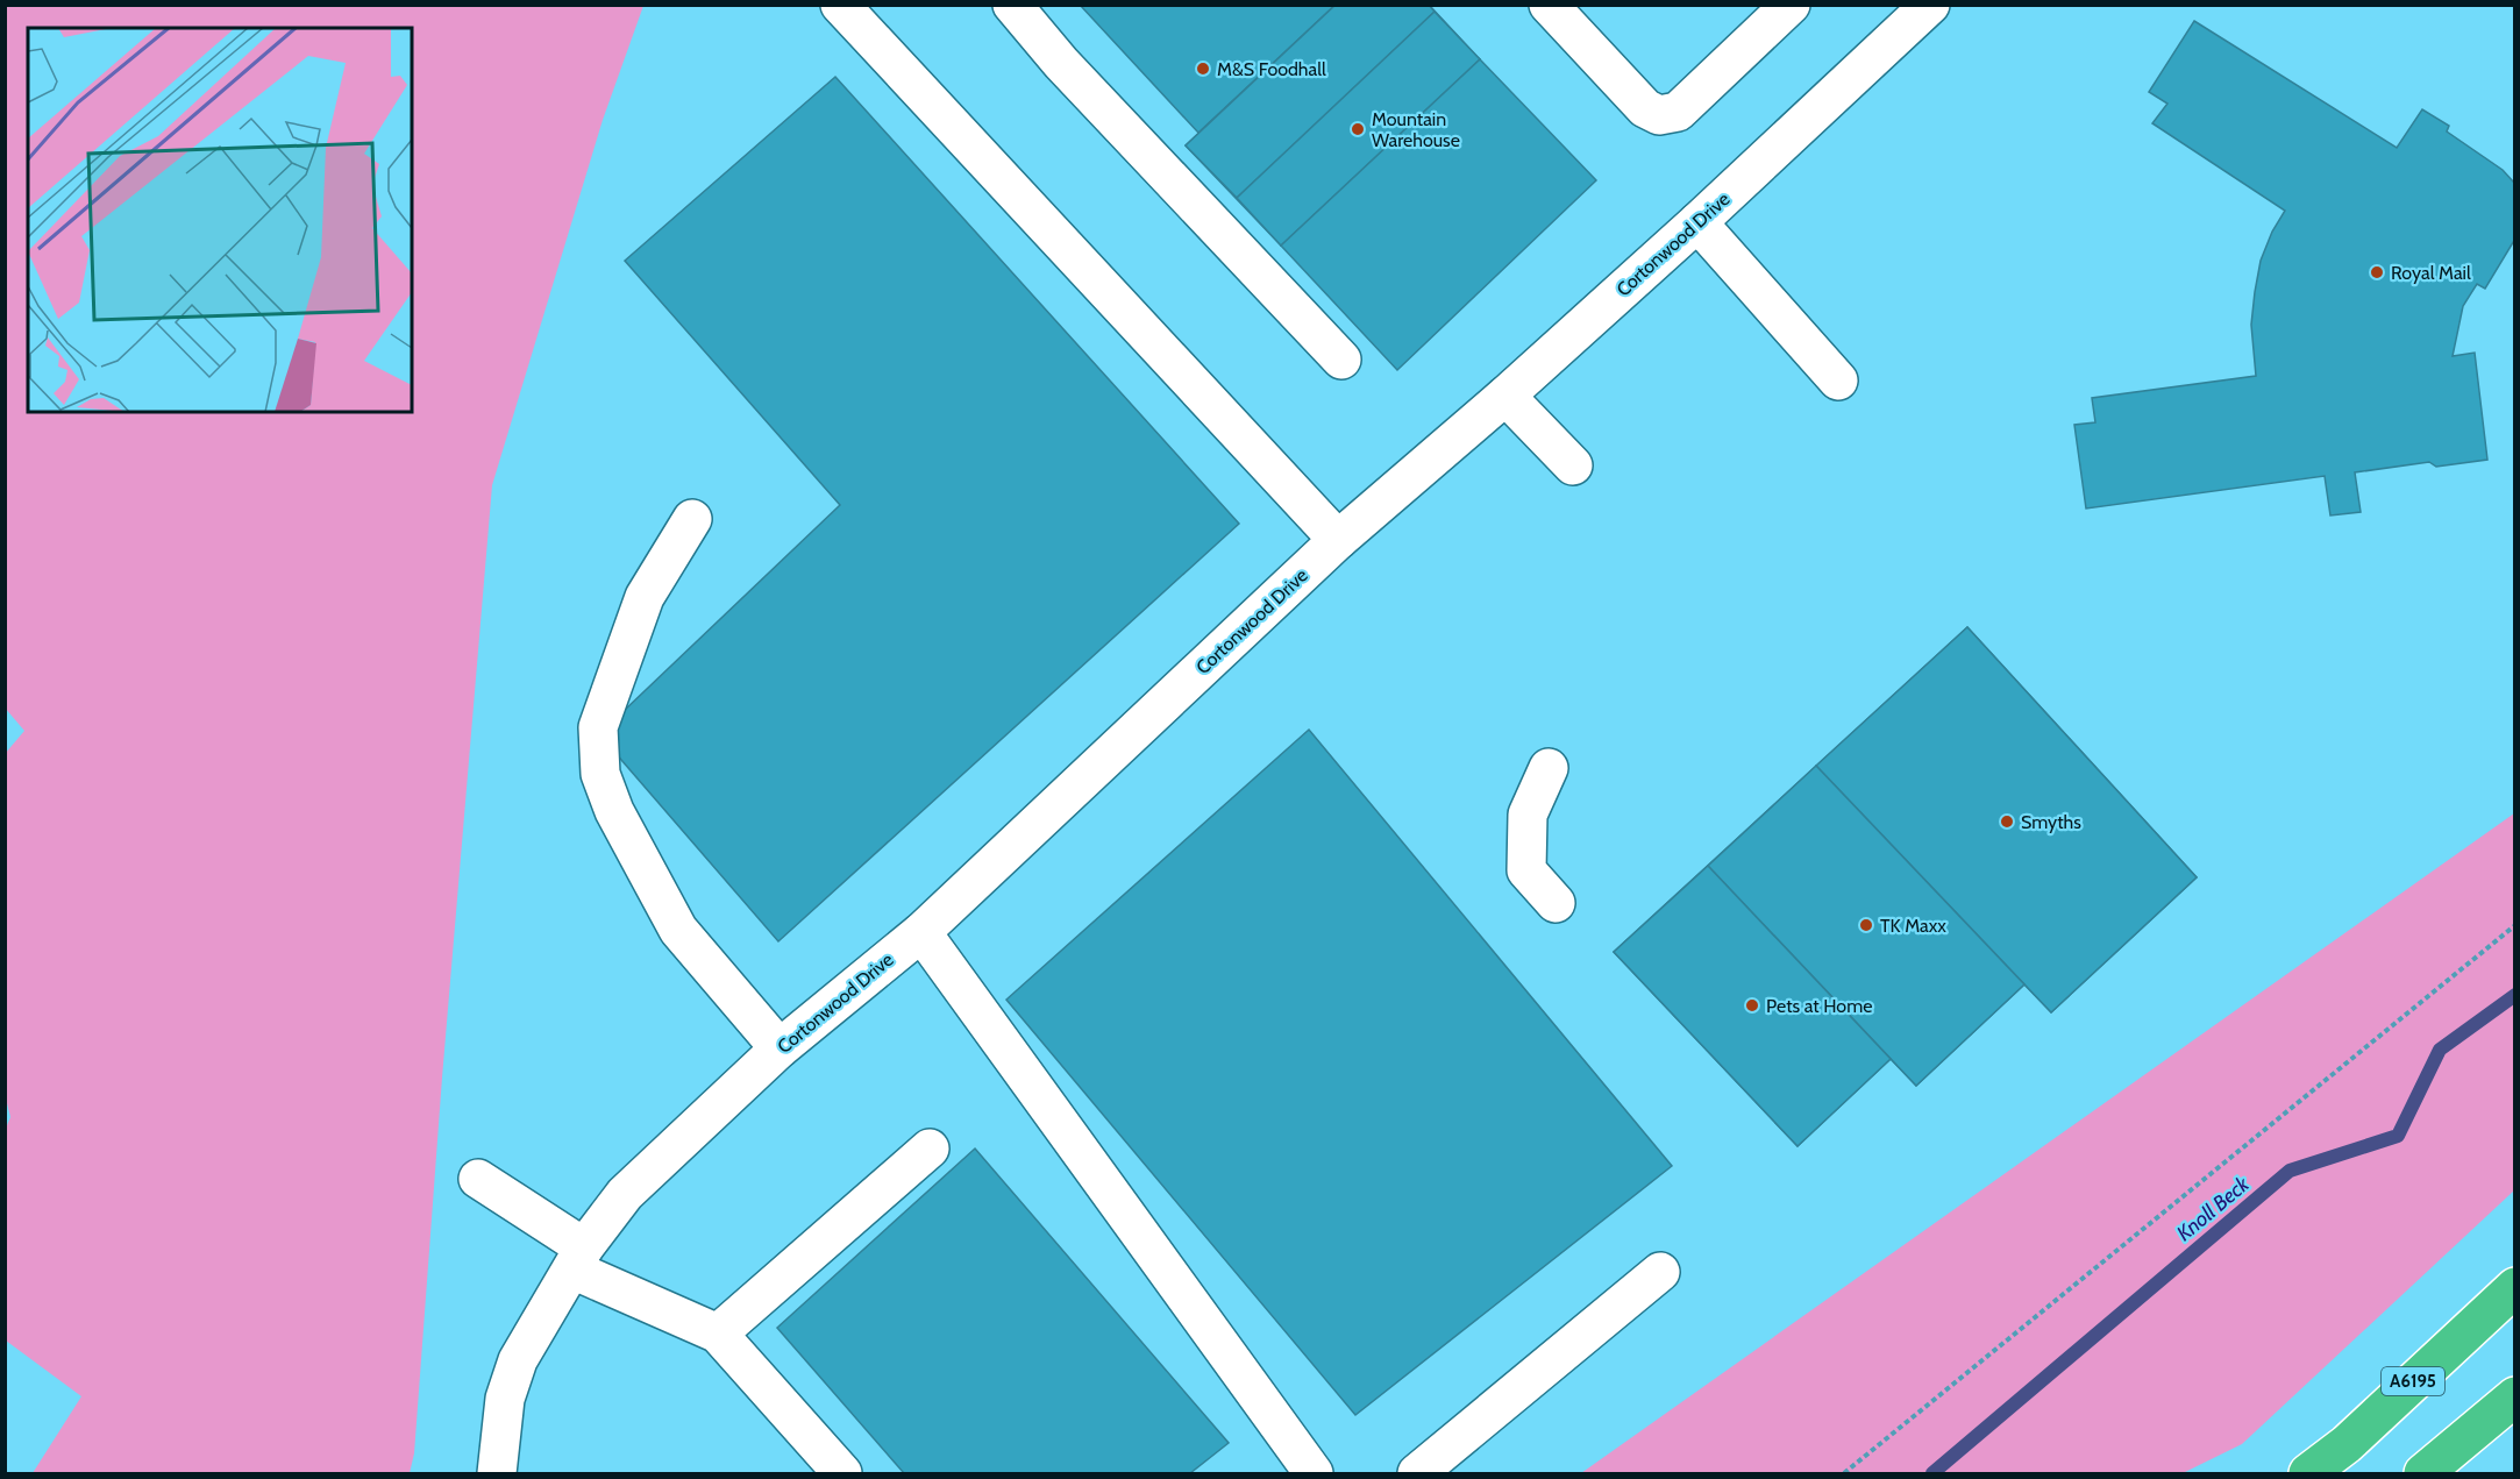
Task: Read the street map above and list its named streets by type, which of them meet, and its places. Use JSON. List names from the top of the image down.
{
  "streets": {
    "highway": ["A6195"],
    "street": ["Cortonwood Drive"]
  },
  "water": ["Knoll Beck"],
  "places": [
    "M&S Foodhall",
    "Mountain Warehouse",
    "Royal Mail",
    "Smyths",
    "TK Maxx",
    "Pets at Home"
  ]
}
